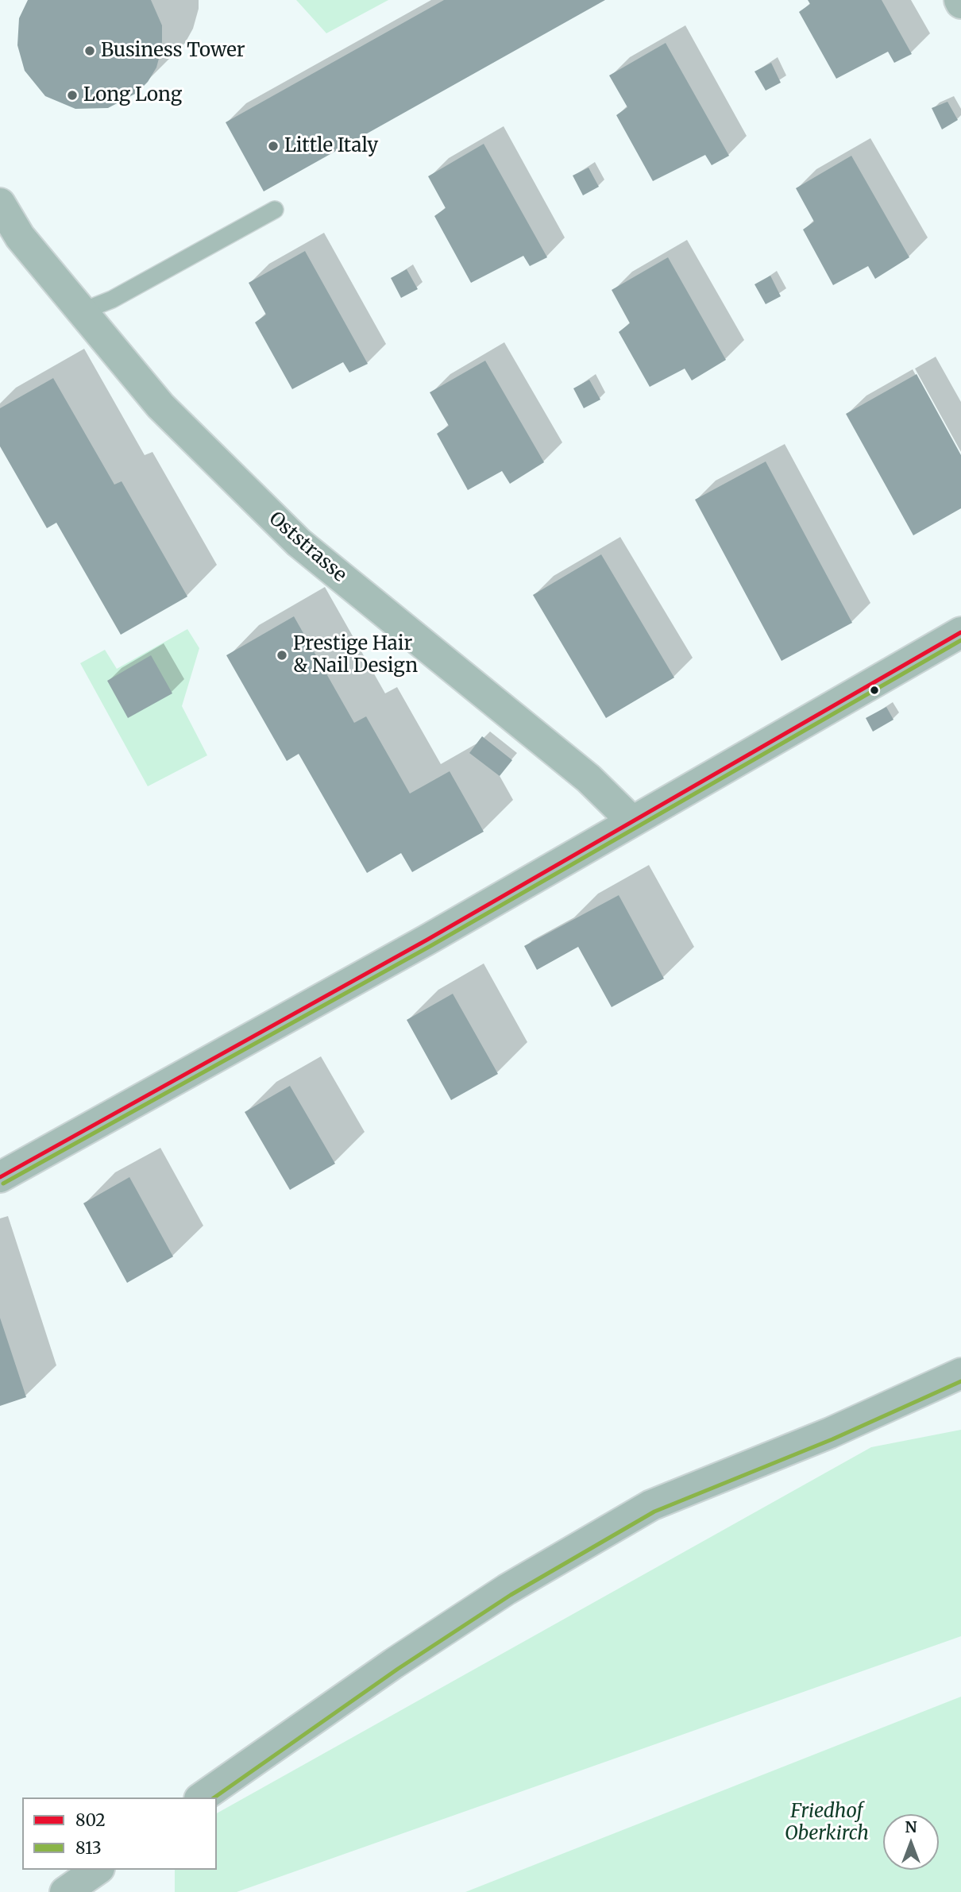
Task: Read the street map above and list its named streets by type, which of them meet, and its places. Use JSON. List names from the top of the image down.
{
  "streets": {
    "street": ["Oststrasse"]
  },
  "parks": ["Friedhof Oberkirch"],
  "places": [
    "Business Tower",
    "Long Long",
    "Little Italy",
    "Prestige Hair & Nail Design"
  ],
  "lines": ["transit line 802", "transit line 813"],
  "legend": ["802", "813"],
  "north": "top"
}
